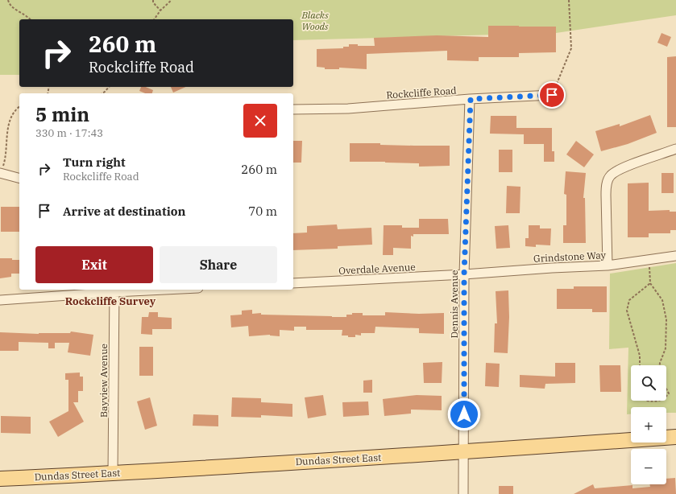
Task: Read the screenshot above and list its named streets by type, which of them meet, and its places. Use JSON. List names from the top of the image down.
{
  "streets": {
    "main road": ["Dundas Street East"],
    "street": [
      "Rockcliffe Road",
      "Grindstone Way",
      "Overdale Avenue",
      "Dennis Avenue",
      "Bayview Avenue"
    ]
  },
  "crossings": [
    ["Rockcliffe Road", "Dennis Avenue"],
    ["Grindstone Way", "Overdale Avenue"],
    ["Grindstone Way", "Dennis Avenue"],
    ["Overdale Avenue", "Dennis Avenue"],
    ["Dennis Avenue", "Dundas Street East"],
    ["Bayview Avenue", "Dundas Street East"]
  ],
  "districts": ["Rockcliffe Survey"],
  "parks": ["Blacks Woods"],
  "page": {
    "turn": ["260 m", "Rockcliffe Road"],
    "heading": ["5 min", "330 m · 17:43"],
    "list": [
      {
        "name": "Turn right",
        "note": "Rockcliffe Road",
        "value": "260 m"
      },
      {
        "name": "Arrive at destination",
        "value": "70 m"
      }
    ],
    "buttons": ["Exit", "Share"],
    "map_buttons": ["+", "−"]
  }
}
